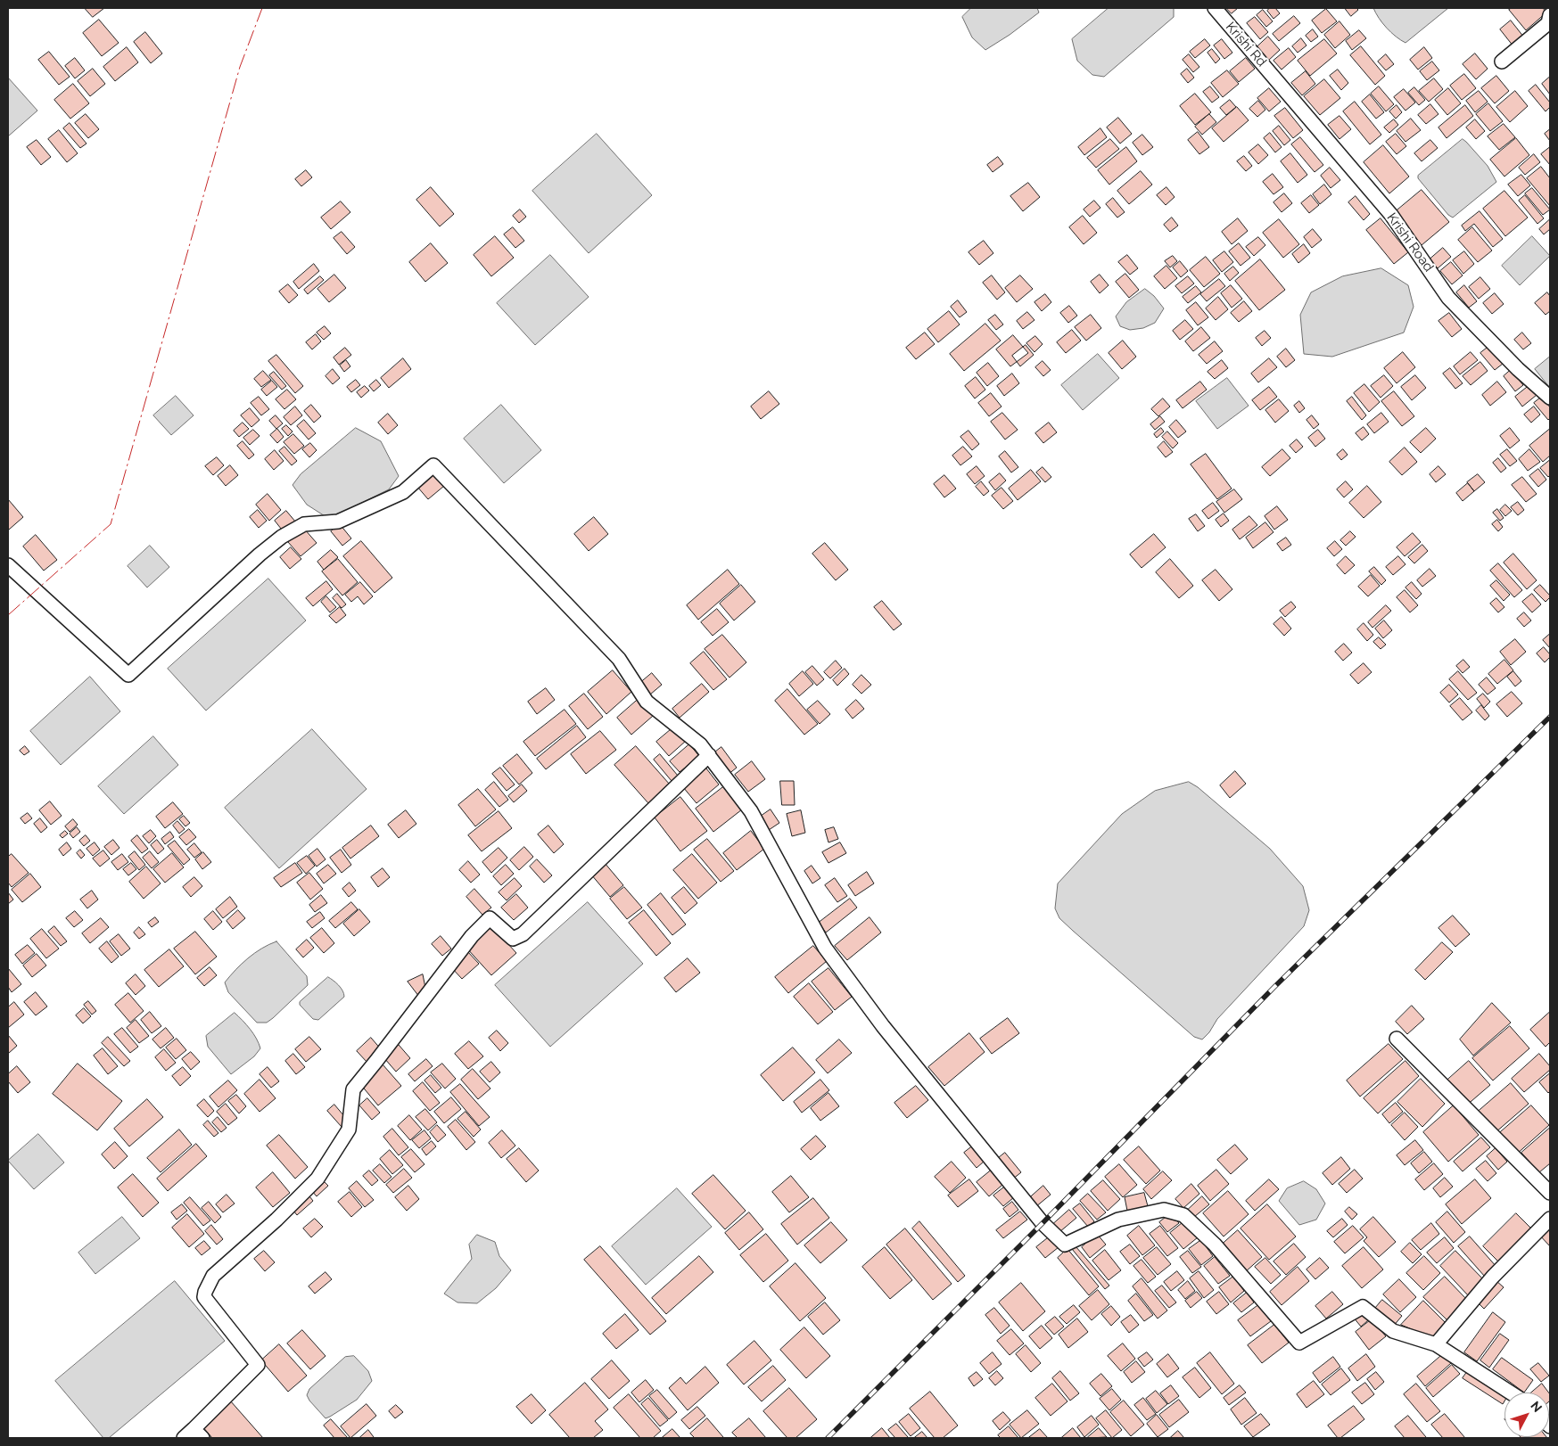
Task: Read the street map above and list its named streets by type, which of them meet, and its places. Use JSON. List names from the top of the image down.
{
  "streets": {
    "street": ["Krishi Rd", "Krishi Road"]
  },
  "crossings": [
    ["Krishi Rd", "Krishi Road"]
  ],
  "north": "top right"
}
